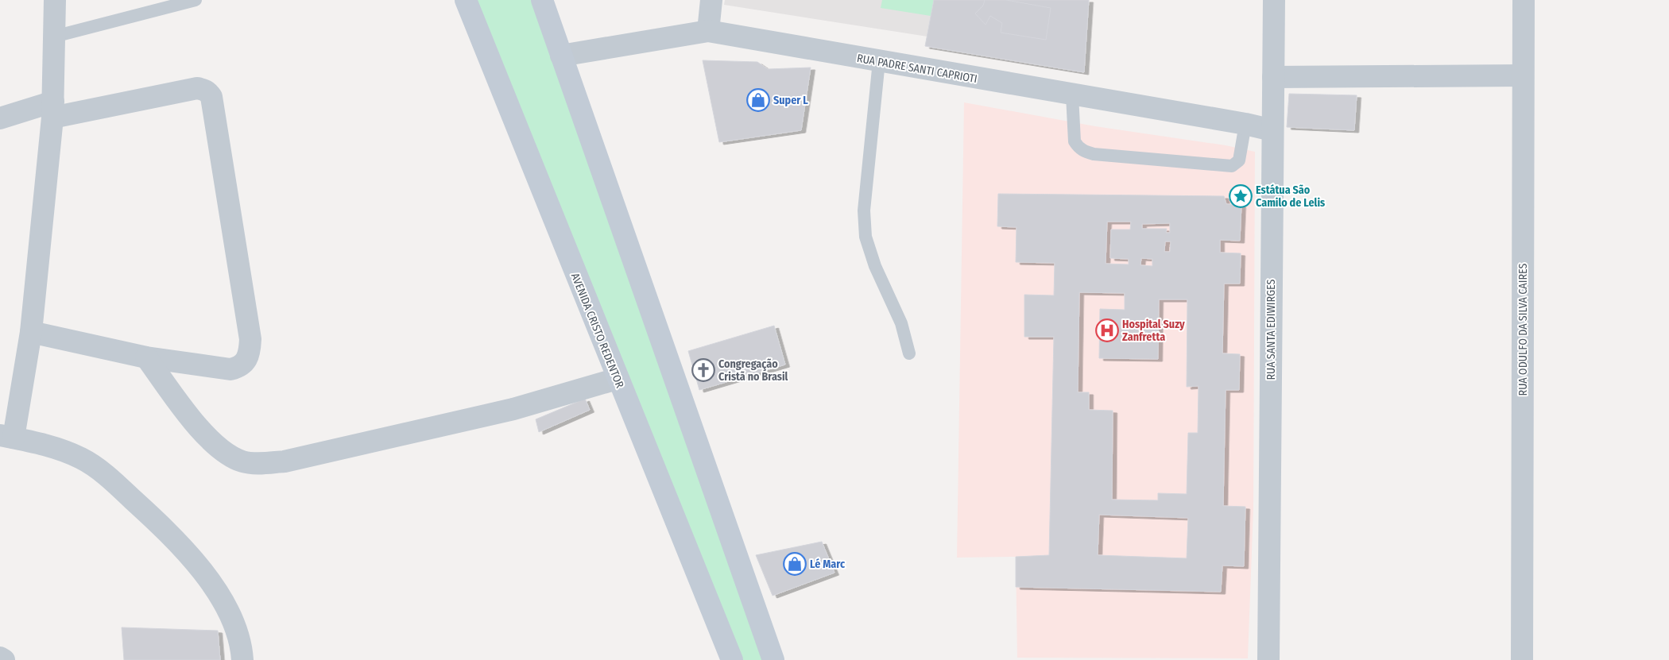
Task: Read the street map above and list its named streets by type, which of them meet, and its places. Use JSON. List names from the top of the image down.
{
  "streets": {
    "main road": ["AVENIDA CRISTO REDENTOR"],
    "street": ["RUA PADRE SANTI CAPRIOTI", "RUA SANTA EDIWIRGES", "RUA ODULFO DA SILVA CAIRES"]
  },
  "crossings": [
    ["RUA PADRE SANTI CAPRIOTI", "RUA SANTA EDIWIRGES"]
  ],
  "places": {
    "shop": ["Super L", "Lé Marc"],
    "place": ["Estátua São Camilo de Lelis"],
    "hospital": ["Hospital Suzy Zanfretta"],
    "church": ["Congregação Cristã no Brasil"]
  }
}
